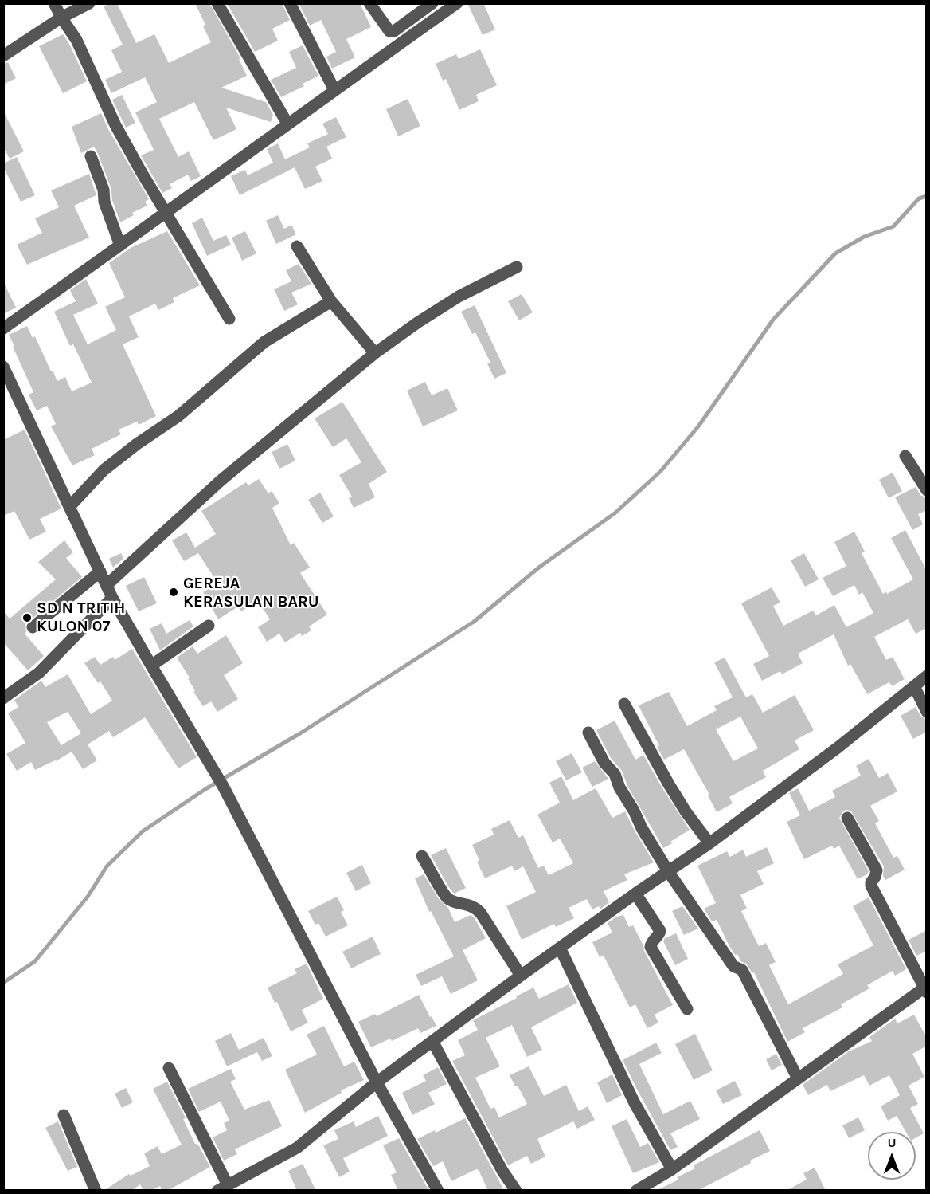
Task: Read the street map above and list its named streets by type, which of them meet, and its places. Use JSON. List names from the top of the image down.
{
  "places": ["GEREJA KERASULAN BARU", "SD N TRITIH KULON 07"],
  "north": "top"
}
